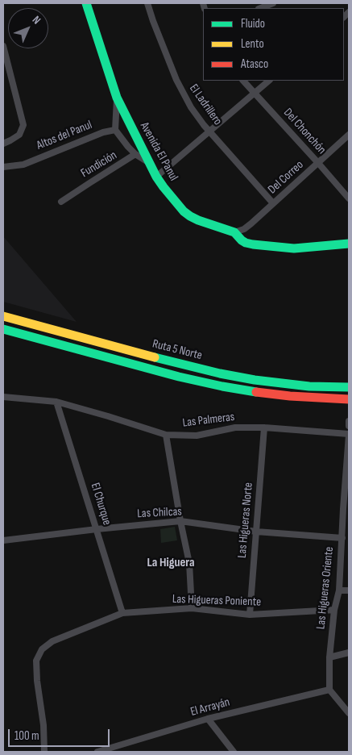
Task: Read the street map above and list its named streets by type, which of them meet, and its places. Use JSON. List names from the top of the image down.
{
  "streets": {
    "main road": ["Avenida El Panul", "Ruta 5 Norte"],
    "street": [
      "El Ladrillero",
      "Del Chonchón",
      "Altos del Panul",
      "Fundición",
      "Del Correo",
      "Las Palmeras",
      "El Churque",
      "Las Chilcas",
      "Las Higueras Norte",
      "Las Higueras Oriente",
      "Las Higueras Poniente",
      "El Arrayán"
    ]
  },
  "crossings": [
    ["El Ladrillero", "Del Correo"],
    ["Del Chonchón", "Del Correo"],
    ["Avenida El Panul", "Fundición"],
    ["Avenida El Panul", "Del Correo"],
    ["Las Palmeras", "El Churque"],
    ["Las Palmeras", "Las Higueras Norte"],
    ["Las Palmeras", "Las Higueras Oriente"],
    ["El Churque", "Las Chilcas"],
    ["El Churque", "Las Higueras Poniente"],
    ["Las Chilcas", "Las Higueras Norte"],
    ["Las Chilcas", "Las Higueras Oriente"],
    ["Las Higueras Norte", "Las Higueras Poniente"],
    ["Las Higueras Oriente", "Las Higueras Poniente"],
    ["Las Higueras Oriente", "El Arrayán"]
  ],
  "districts": ["La Higuera"],
  "legend": ["Fluido", "Lento", "Atasco"],
  "scale_bar": "100 m",
  "north": "top right"
}
